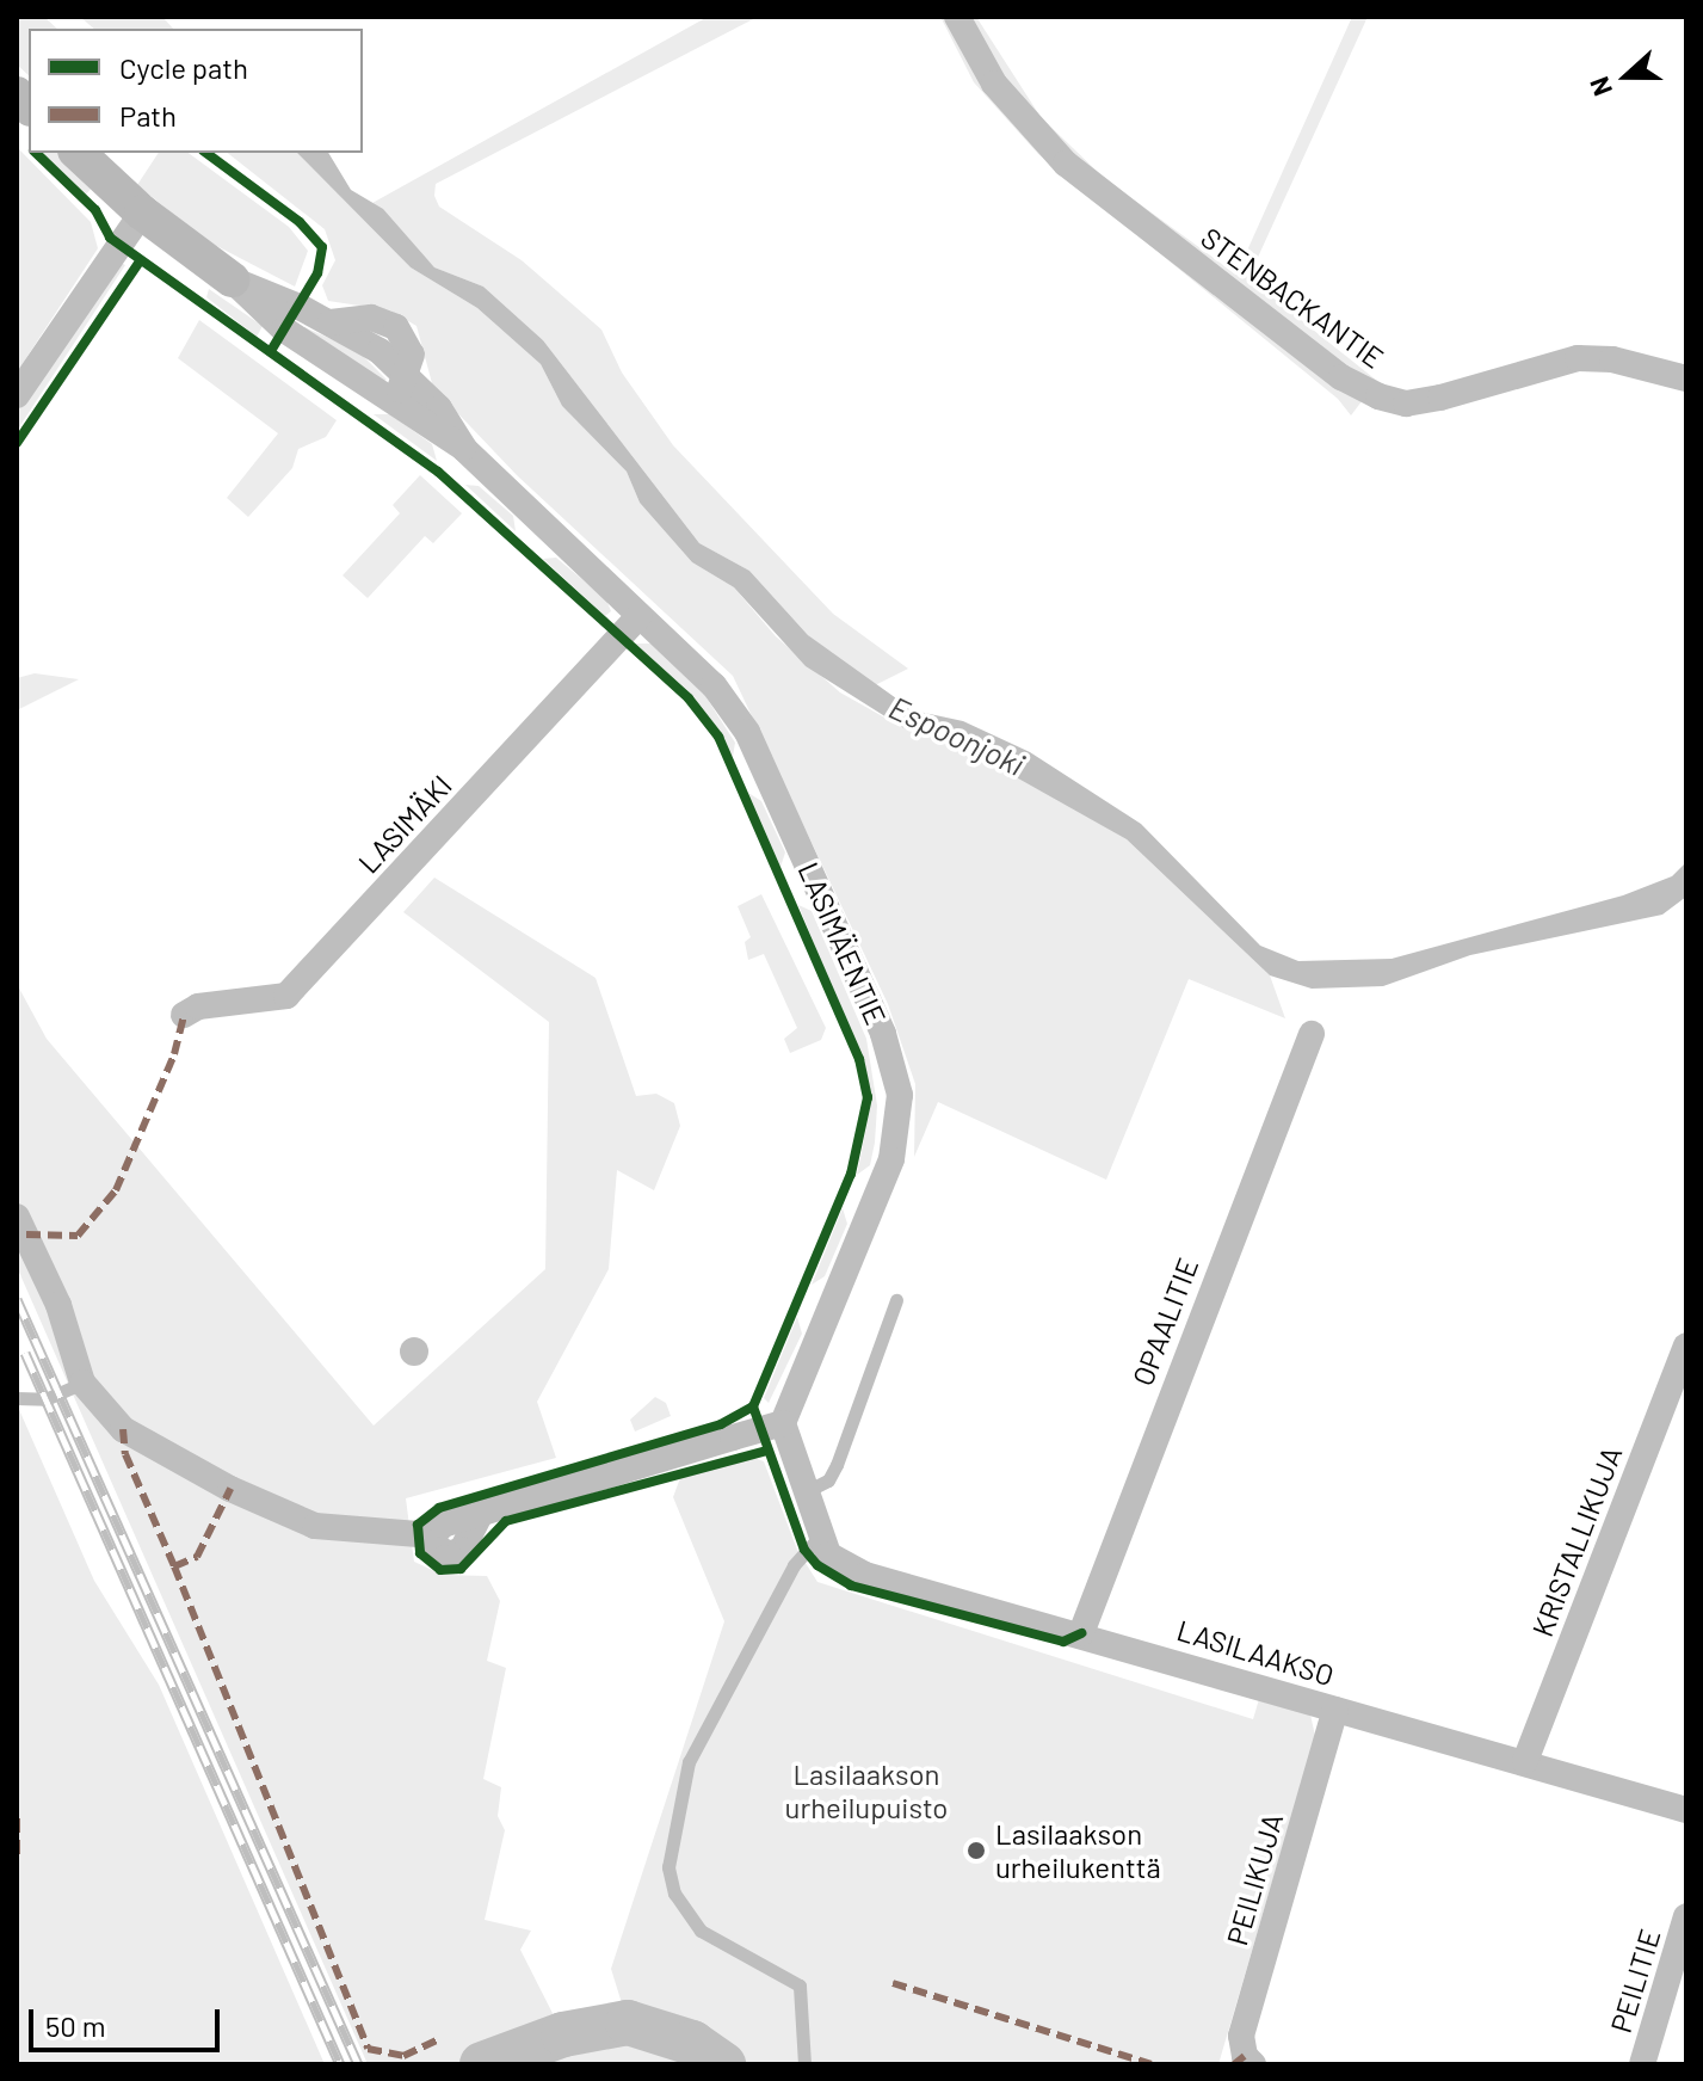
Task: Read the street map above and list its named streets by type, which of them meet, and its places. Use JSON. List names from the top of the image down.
{
  "streets": {
    "street": [
      "STENBACKANTIE",
      "LASIMÄKI",
      "LASIMÄENTIE",
      "OPAALITIE",
      "KRISTALLIKUJA",
      "LASILAAKSO",
      "PEILIKUJA",
      "PEILITIE"
    ]
  },
  "crossings": [
    ["LASIMÄKI", "LASIMÄENTIE"],
    ["OPAALITIE", "LASILAAKSO"],
    ["KRISTALLIKUJA", "LASILAAKSO"],
    ["LASILAAKSO", "PEILIKUJA"]
  ],
  "water": ["Espoonjoki"],
  "parks": ["Lasilaakson urheilupuisto"],
  "places": ["Lasilaakson urheilukenttä"],
  "legend": ["Cycle path", "Path"],
  "scale_bar": "50 m",
  "north": "left"
}
